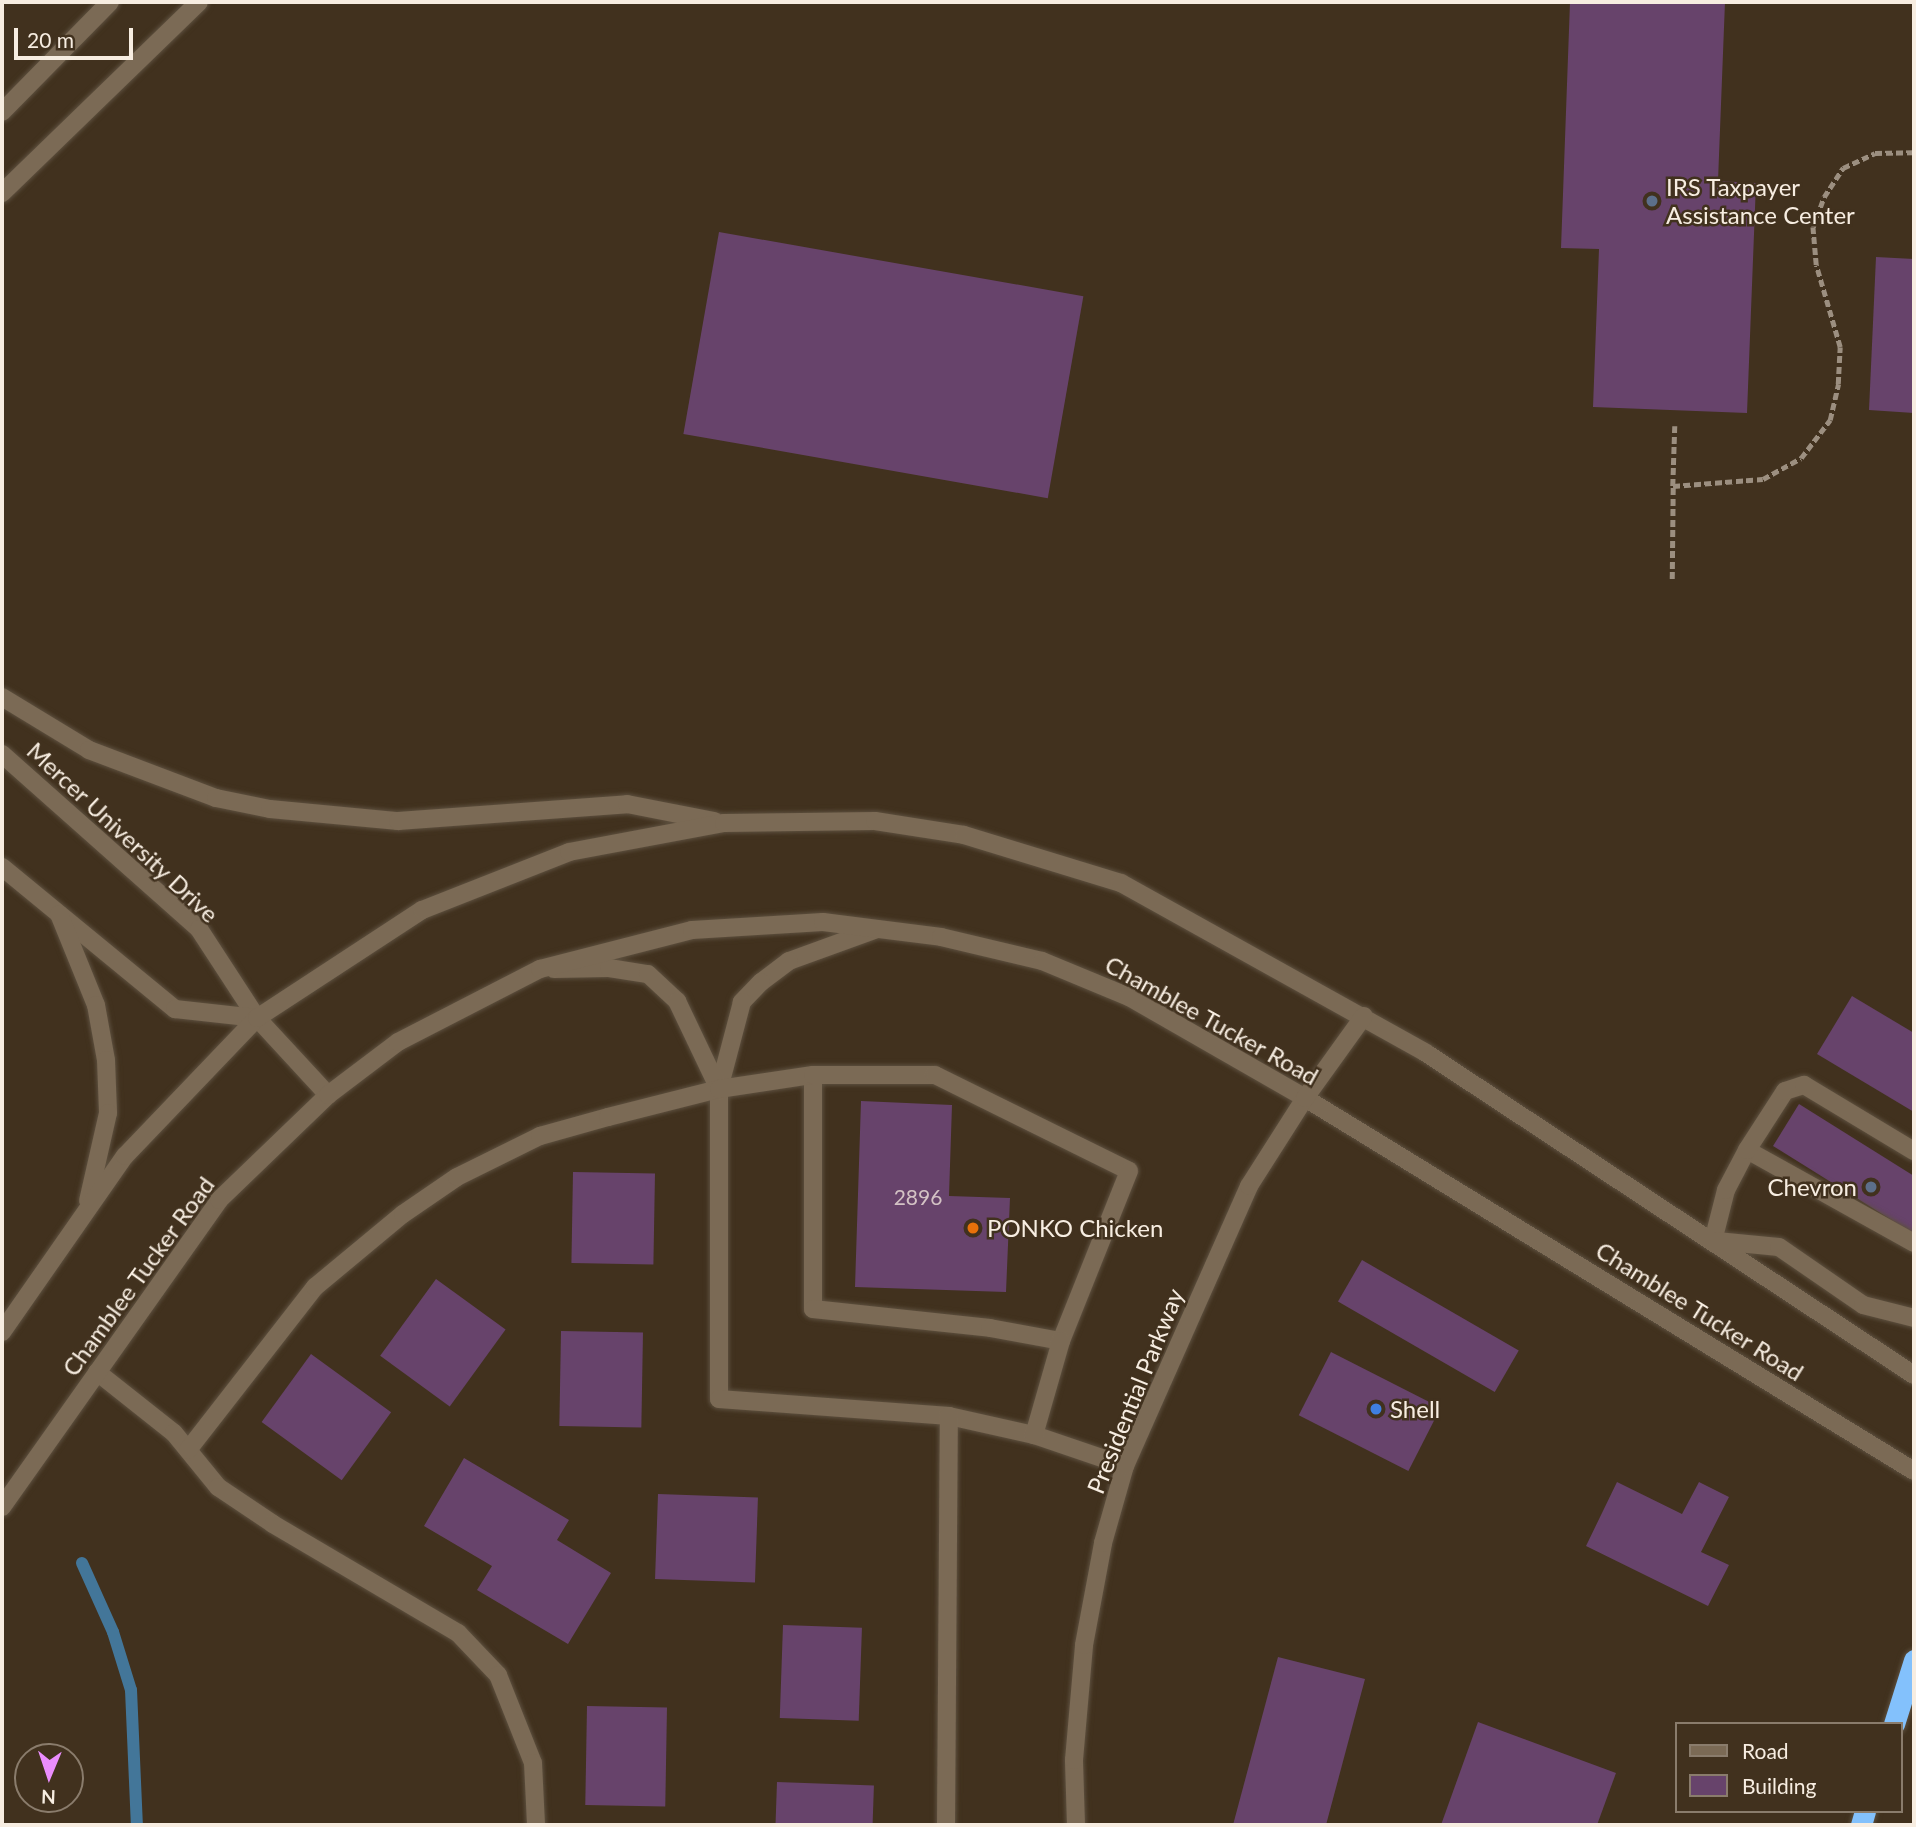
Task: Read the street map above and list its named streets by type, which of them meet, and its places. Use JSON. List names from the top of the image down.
{
  "streets": {
    "main road": ["Mercer University Drive", "Chamblee Tucker Road", "Presidential Parkway"]
  },
  "crossings": [
    ["Mercer University Drive", "Chamblee Tucker Road"],
    ["Chamblee Tucker Road", "Presidential Parkway"]
  ],
  "places": [
    "IRS Taxpayer Assistance Center",
    "Chevron",
    "PONKO Chicken",
    "Shell"
  ],
  "house_numbers": ["2896"],
  "legend": ["Road", "Building"],
  "scale_bar": "20 m",
  "north": "bottom"
}
